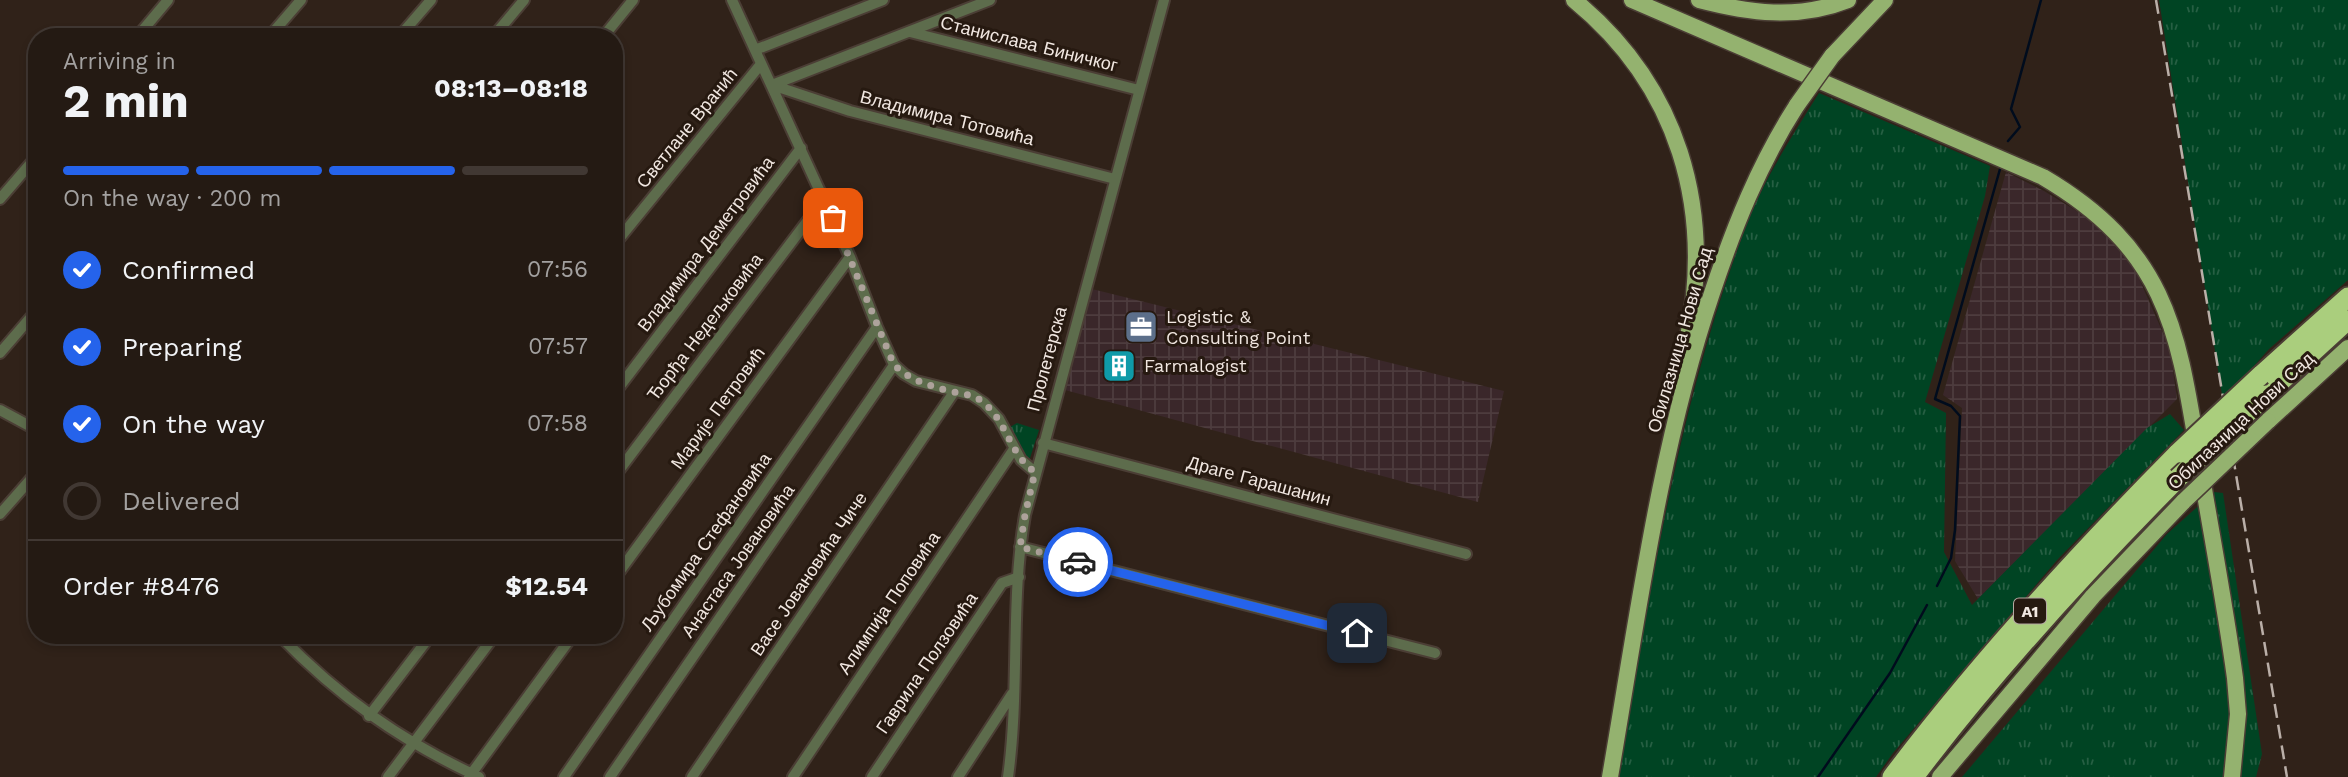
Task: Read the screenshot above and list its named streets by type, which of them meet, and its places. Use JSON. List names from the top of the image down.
{
  "streets": {
    "highway": ["A1"],
    "main road": ["Обилазница Нови Сад"],
    "street": [
      "Станислава Биничког",
      "Владимира Тотовића",
      "Светлане Вранић",
      "Владимира Деметровића",
      "Ђорђа Недељковића",
      "Пролетерска",
      "Марије Петровић",
      "Драге Гарашанин",
      "Љубомира Стефановића",
      "Анастаса Јовановића",
      "Васе Јовановића Чиче",
      "Алимпија Поповића",
      "Гаврила Ползовића"
    ]
  },
  "crossings": [
    ["Станислава Биничког", "Пролетерска"],
    ["Владимира Тотовића", "Пролетерска"],
    ["Пролетерска", "Драге Гарашанин"],
    ["Пролетерска", "Гаврила Ползовића"]
  ],
  "places": {
    "office": ["Logistic & Consulting Point"],
    "building": ["Farmalogist"]
  },
  "page": {
    "heading": ["2 min", "Arriving in", "08:13–08:18"],
    "panel": ["Order #8476", "$12.54"],
    "bar": "On the way · 200 m",
    "list": [
      ["Confirmed", "07:56"],
      ["Preparing", "07:57"],
      ["On the way", "07:58"],
      "Delivered"
    ]
  }
}
